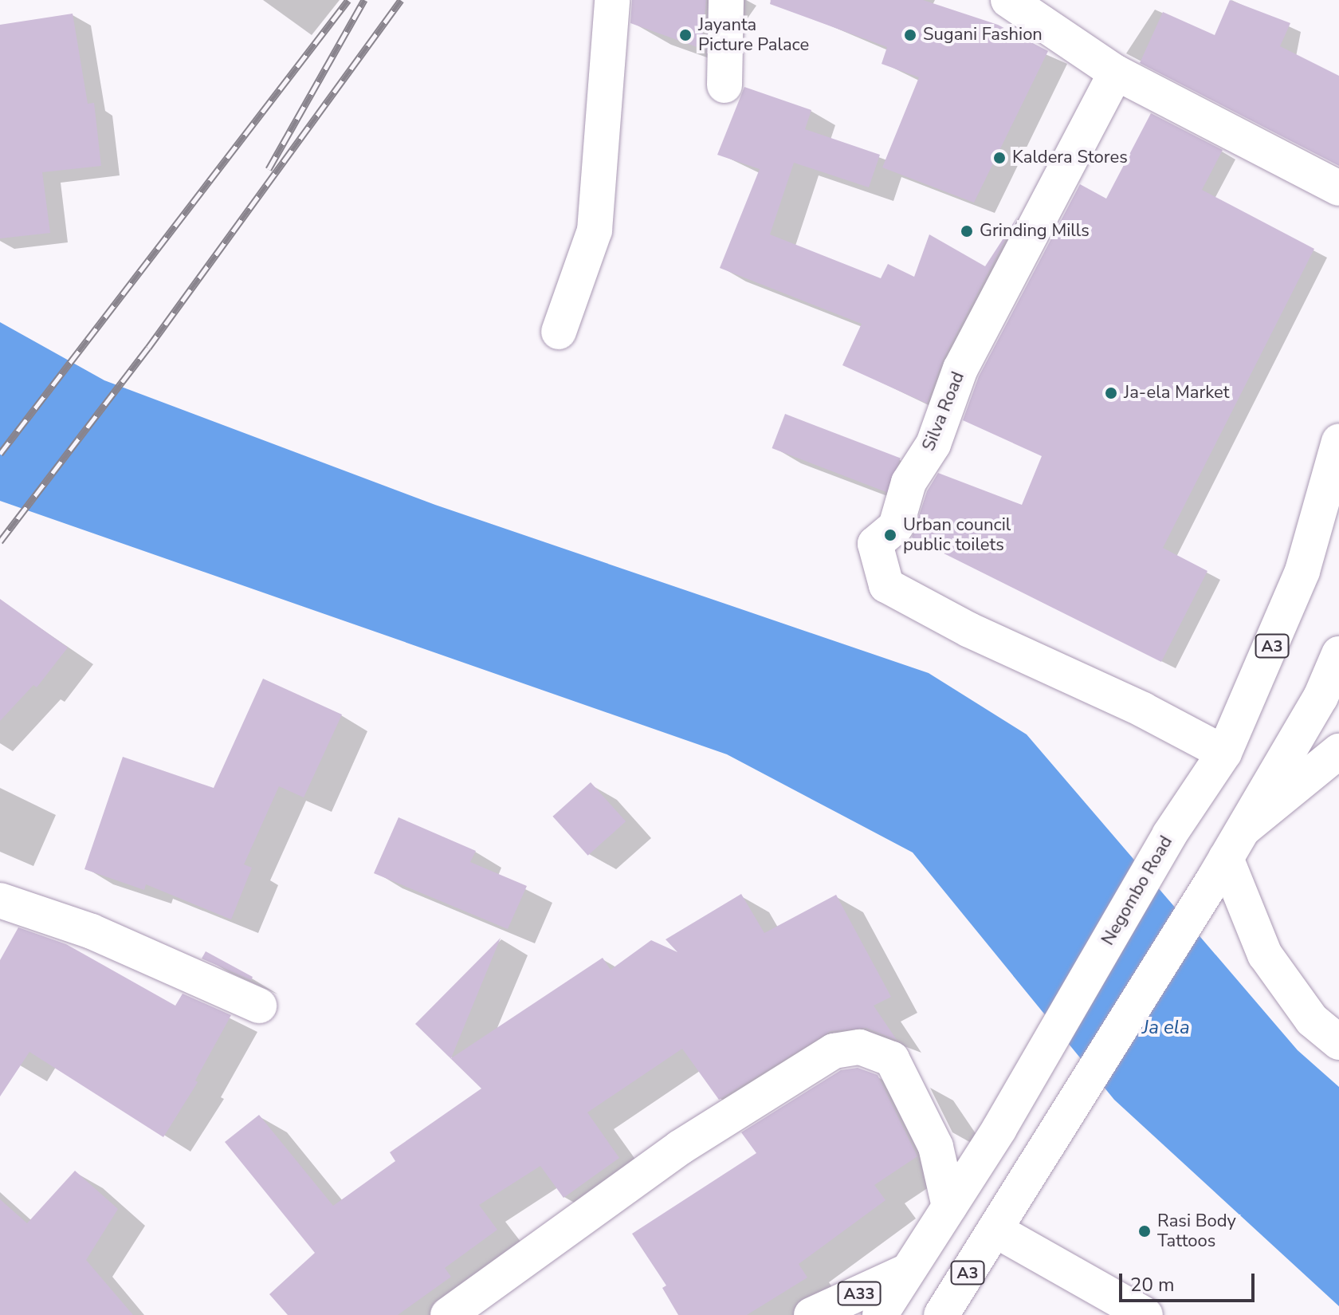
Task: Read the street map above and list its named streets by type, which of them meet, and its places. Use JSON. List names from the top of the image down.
{
  "streets": {
    "main road": [
      "Silva Road",
      "A3",
      "Negombo Road",
      "A33"
    ]
  },
  "crossings": [
    ["Silva Road", "Negombo Road"],
    ["Negombo Road", "A33"]
  ],
  "water": ["Ja ela"],
  "places": [
    "Jayanta Picture Palace",
    "Sugani Fashion",
    "Kaldera Stores",
    "Grinding Mills",
    "Ja-ela Market",
    "Urban council public toilets",
    "Rasi Body Tattoos"
  ],
  "scale_bar": "20 m"
}
